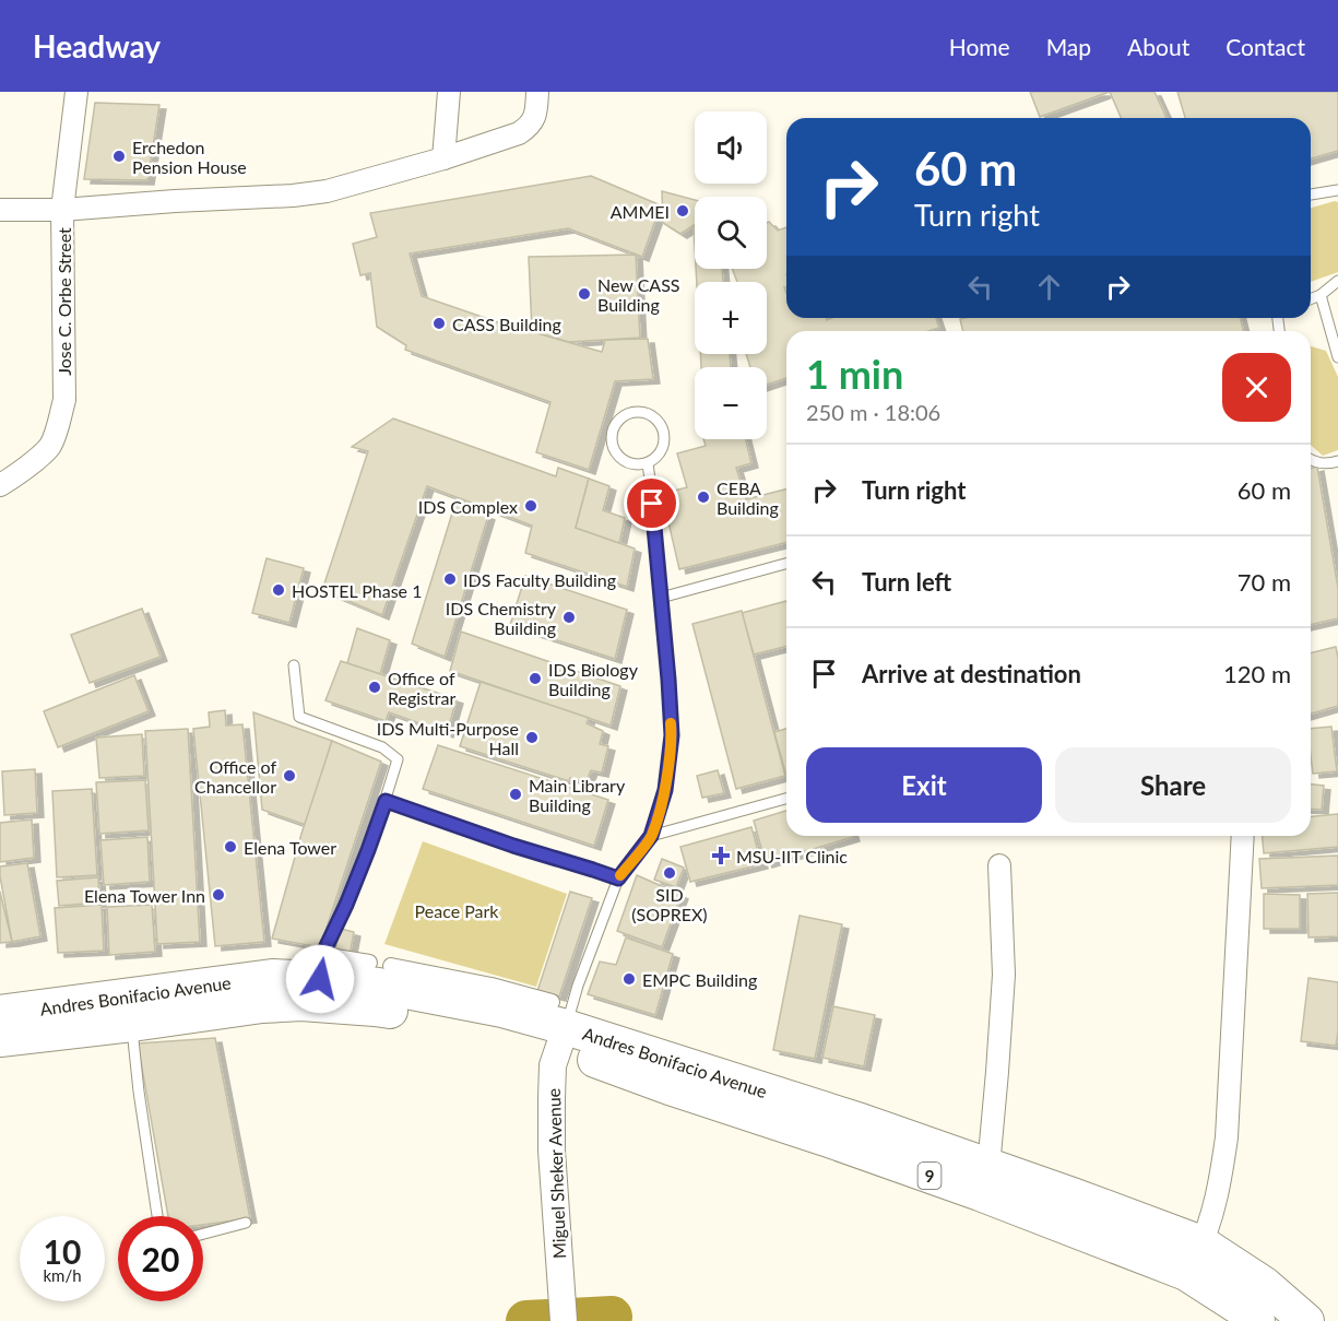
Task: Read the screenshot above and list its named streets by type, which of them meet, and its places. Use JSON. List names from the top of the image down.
{
  "streets": {
    "highway": ["Andres Bonifacio Avenue", "9"],
    "street": ["Jose C. Orbe Street", "Miguel Sheker Avenue"]
  },
  "crossings": [
    ["Andres Bonifacio Avenue", "Miguel Sheker Avenue"]
  ],
  "parks": ["Peace Park"],
  "places": {
    "other": [
      "Erchedon Pension House",
      "AMMEI",
      "New CASS Building",
      "CASS Building",
      "CEBA Building",
      "IDS Complex",
      "IDS Faculty Building",
      "HOSTEL Phase 1",
      "IDS Chemistry Building",
      "IDS Biology Building",
      "Office of Registrar",
      "IDS Multi-Purpose Hall",
      "Office of Chancellor",
      "Main Library Building",
      "Elena Tower",
      "SID (SOPREX)",
      "Elena Tower Inn",
      "EMPC Building"
    ],
    "health": ["MSU-IIT Clinic"]
  },
  "page": {
    "header": "Headway",
    "nav": [
      "Home",
      "Map",
      "About",
      "Contact"
    ],
    "map_buttons": ["+", "−"],
    "turn": ["60 m", "Turn right"],
    "heading": ["1 min", "250 m · 18:06"],
    "list": [
      {
        "name": "Turn right",
        "value": "60 m"
      },
      {
        "name": "Turn left",
        "value": "70 m"
      },
      {
        "name": "Arrive at destination",
        "value": "120 m"
      }
    ],
    "buttons": ["Exit", "Share"],
    "speed": "10 km/h",
    "limit": "20"
  }
}
